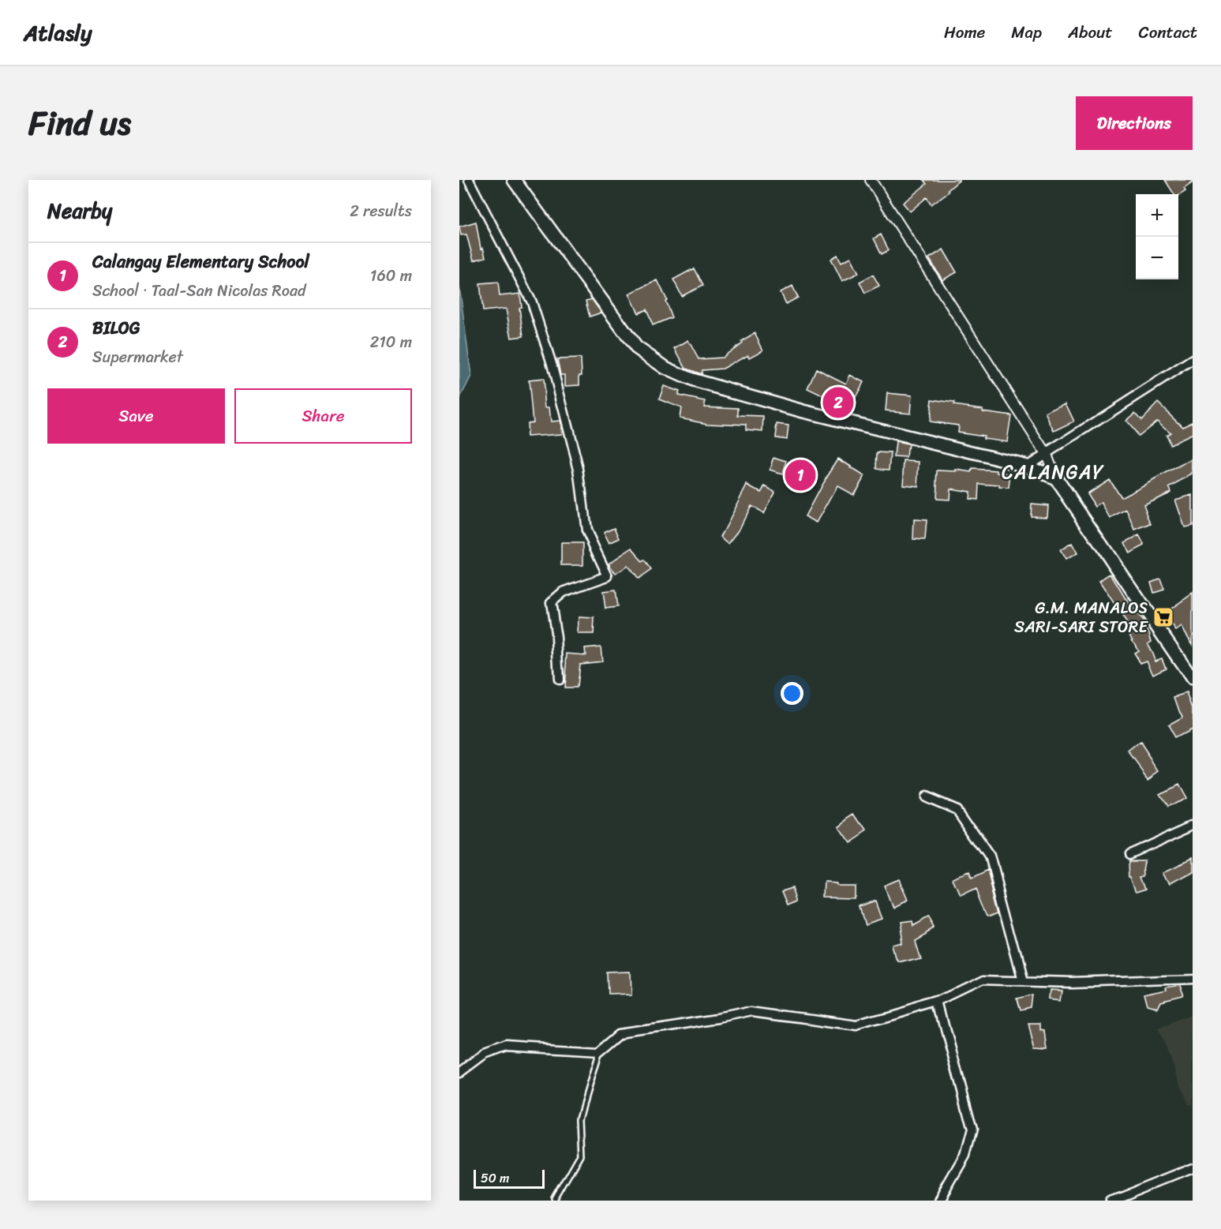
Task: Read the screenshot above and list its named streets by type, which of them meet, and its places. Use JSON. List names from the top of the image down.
{
  "districts": ["CALANGAY"],
  "places": {
    "supermarket": ["G.M. MANALOS SARI-SARI STORE"]
  },
  "scale_bar": "50 m",
  "page": {
    "header": "Atlasly",
    "nav": [
      "Home",
      "Map",
      "About",
      "Contact"
    ],
    "title": "Find us",
    "buttons": [
      "Directions",
      ["Save", "Share"]
    ],
    "heading": ["Nearby", "2 results"],
    "map_buttons": ["+", "−"],
    "list": [
      {
        "mark": "1",
        "name": "Calangay Elementary School",
        "note": "School · Taal-San Nicolas Road",
        "value": "160 m"
      },
      {
        "mark": "2",
        "name": "BILOG",
        "note": "Supermarket",
        "value": "210 m"
      }
    ],
    "pins": ["2", "1"],
    "scale": "50 m"
  }
}
